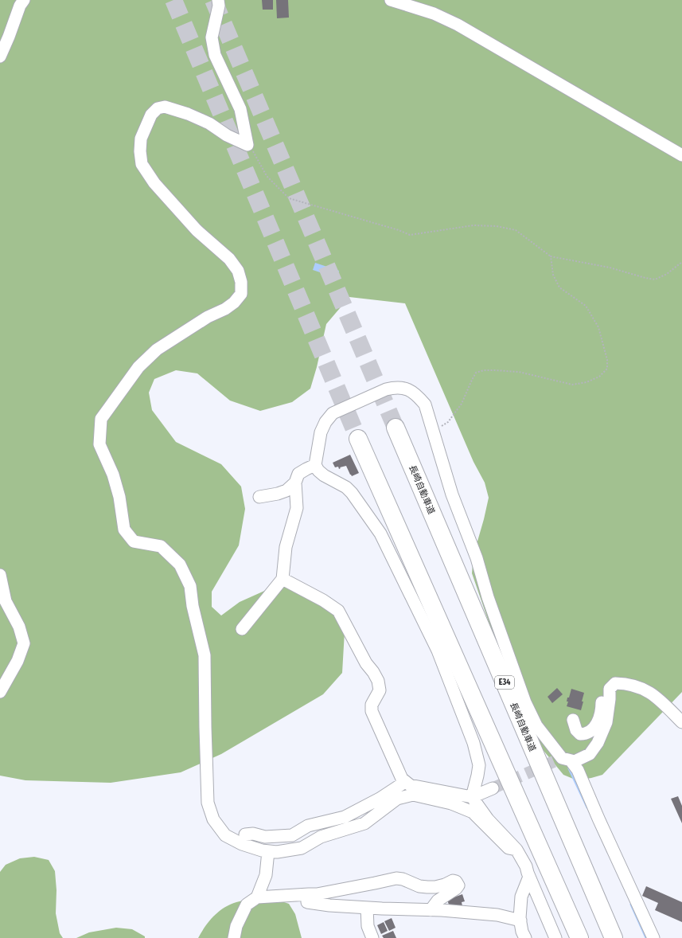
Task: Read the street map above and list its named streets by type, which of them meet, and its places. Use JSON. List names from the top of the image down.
{
  "streets": {
    "highway": ["長崎自動車道", "E34"]
  }
}
